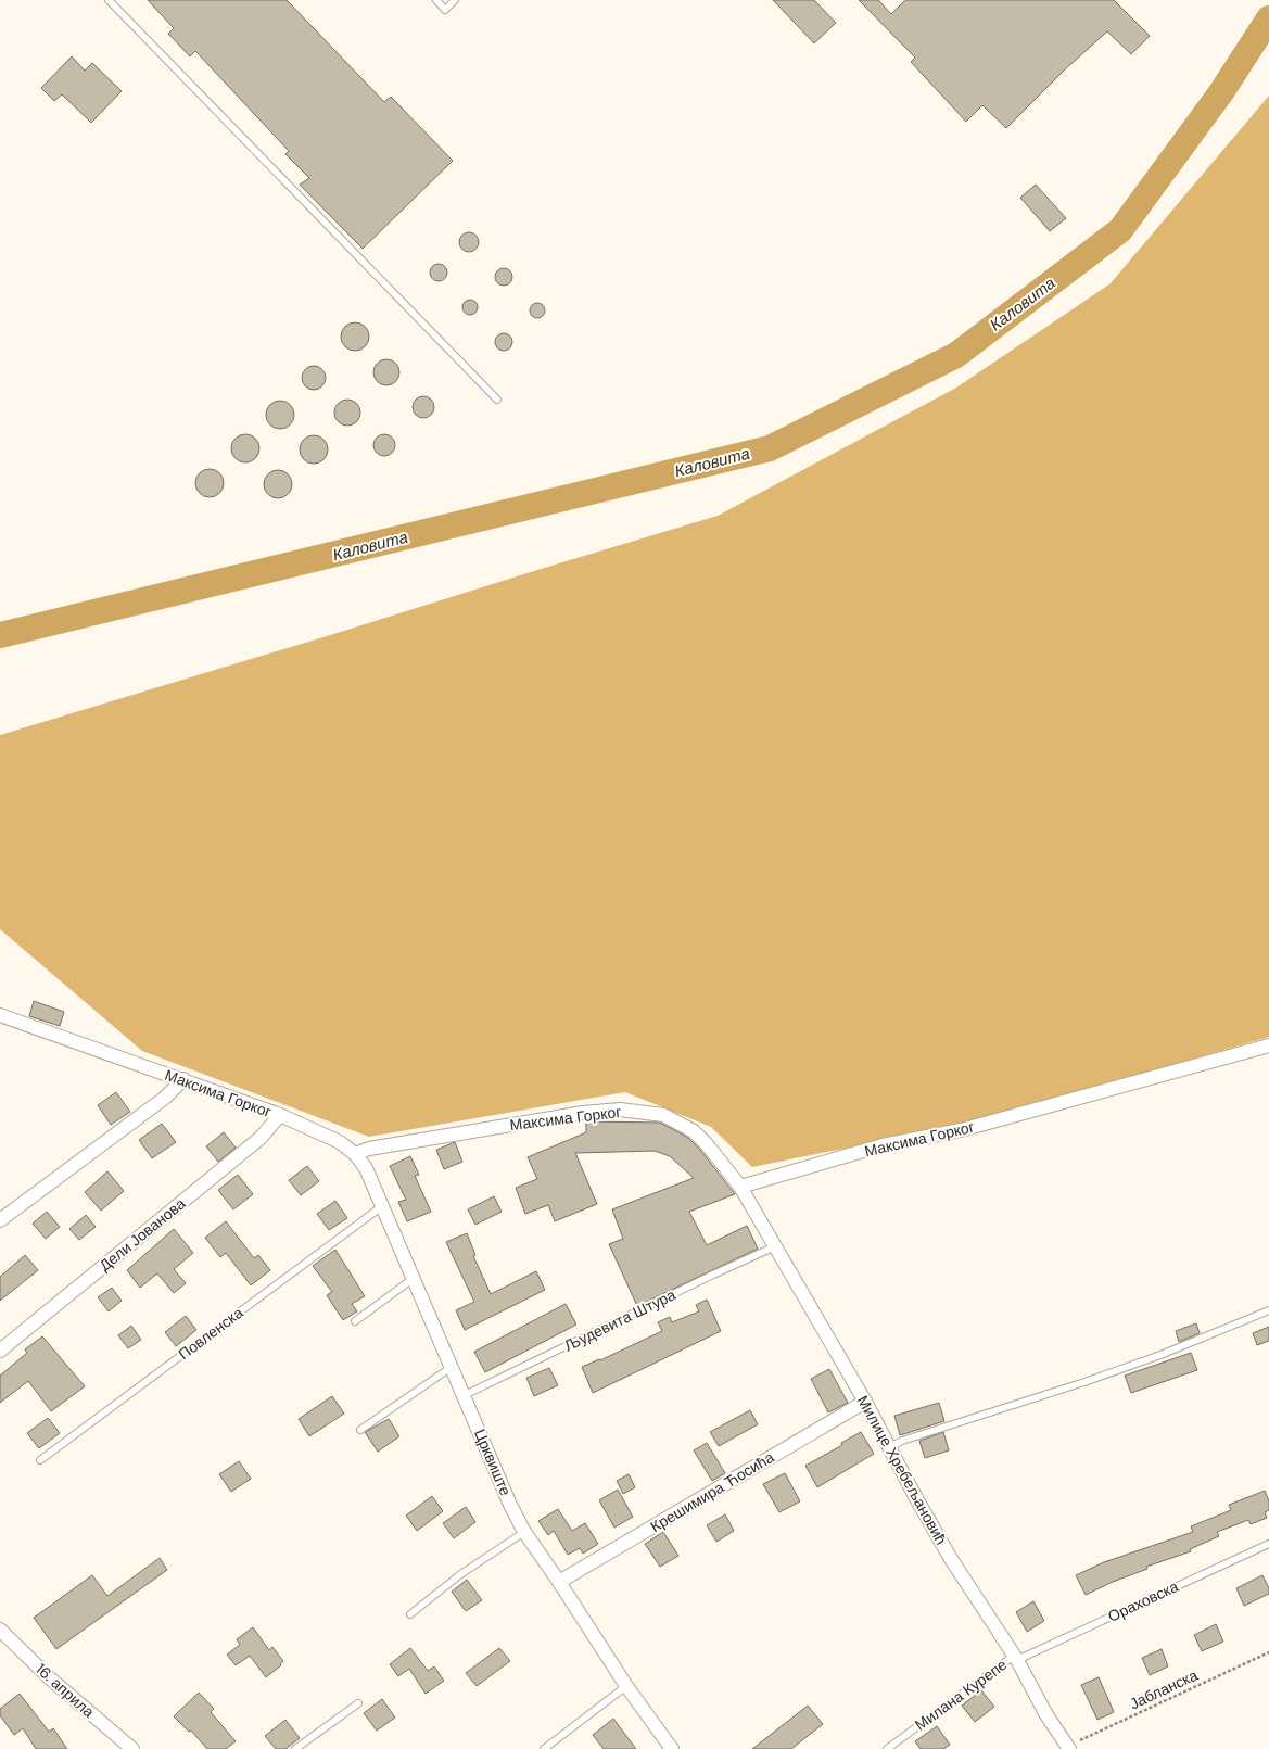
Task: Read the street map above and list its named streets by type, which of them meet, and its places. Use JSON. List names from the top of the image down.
{
  "streets": {
    "street": [
      "Максима Горког",
      "Дели Јованова",
      "Црквиште",
      "Милице Хребељановић",
      "Крешимира Ћосића",
      "16. априла"
    ],
    "lane": [
      "Људевита Штура",
      "Повленска",
      "Ораховска",
      "Милана Курепе"
    ],
    "path": ["Јабланска"]
  },
  "crossings": [
    ["Максима Горког", "Дели Јованова"],
    ["Максима Горког", "Црквиште"],
    ["Максима Горког", "Милице Хребељановић"],
    ["Људевита Штура", "Црквиште"],
    ["Људевита Штура", "Милице Хребељановић"],
    ["Повленска", "Црквиште"],
    ["Црквиште", "Крешимира Ћосића"],
    ["Милице Хребељановић", "Крешимира Ћосића"],
    ["Милице Хребељановић", "Ораховска"],
    ["Милице Хребељановић", "Јабланска"],
    ["Милице Хребељановић", "Милана Курепе"],
    ["Ораховска", "Милана Курепе"]
  ],
  "water": ["Каловита"]
}
